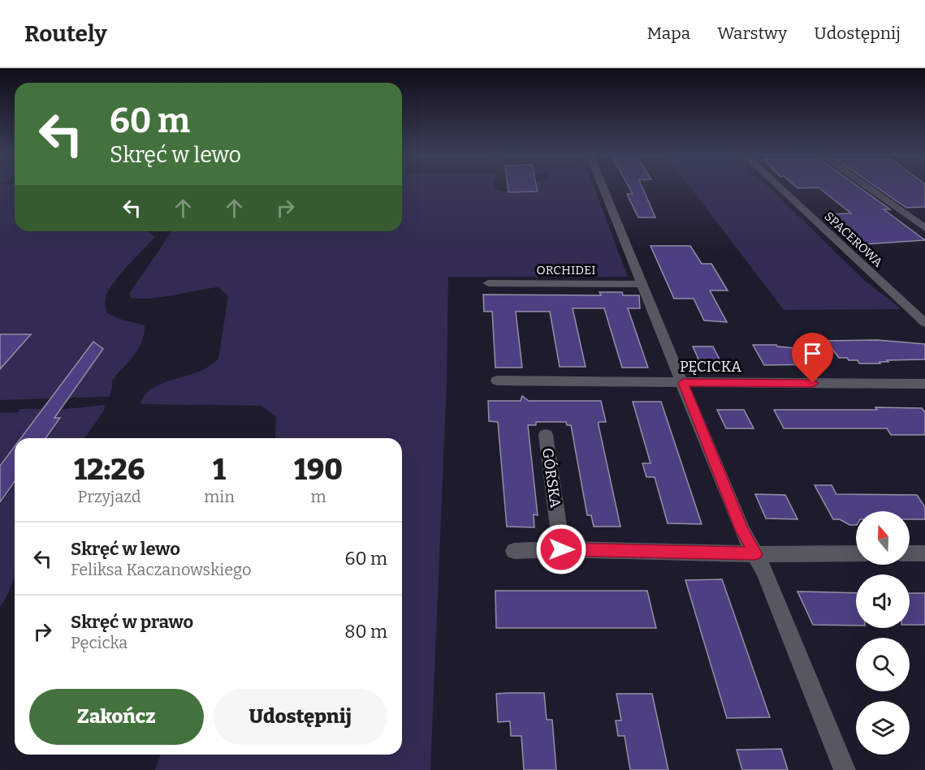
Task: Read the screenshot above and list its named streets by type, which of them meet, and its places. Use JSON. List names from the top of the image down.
{
  "streets": {
    "street": [
      "SPACEROWA",
      "ORCHIDEI",
      "PĘCICKA",
      "GÓRSKA"
    ]
  },
  "north": "top",
  "page": {
    "header": "Routely",
    "nav": ["Mapa", "Warstwy", "Udostępnij"],
    "turn": ["60 m", "Skręć w lewo"],
    "eta": [
      "12:26",
      "Przyjazd",
      "1",
      "min",
      "190",
      "m"
    ],
    "list": [
      {
        "name": "Skręć w lewo",
        "note": "Feliksa Kaczanowskiego",
        "value": "60 m"
      },
      {
        "name": "Skręć w prawo",
        "note": "Pęcicka",
        "value": "80 m"
      }
    ],
    "buttons": ["Zakończ", "Udostępnij"]
  }
}
